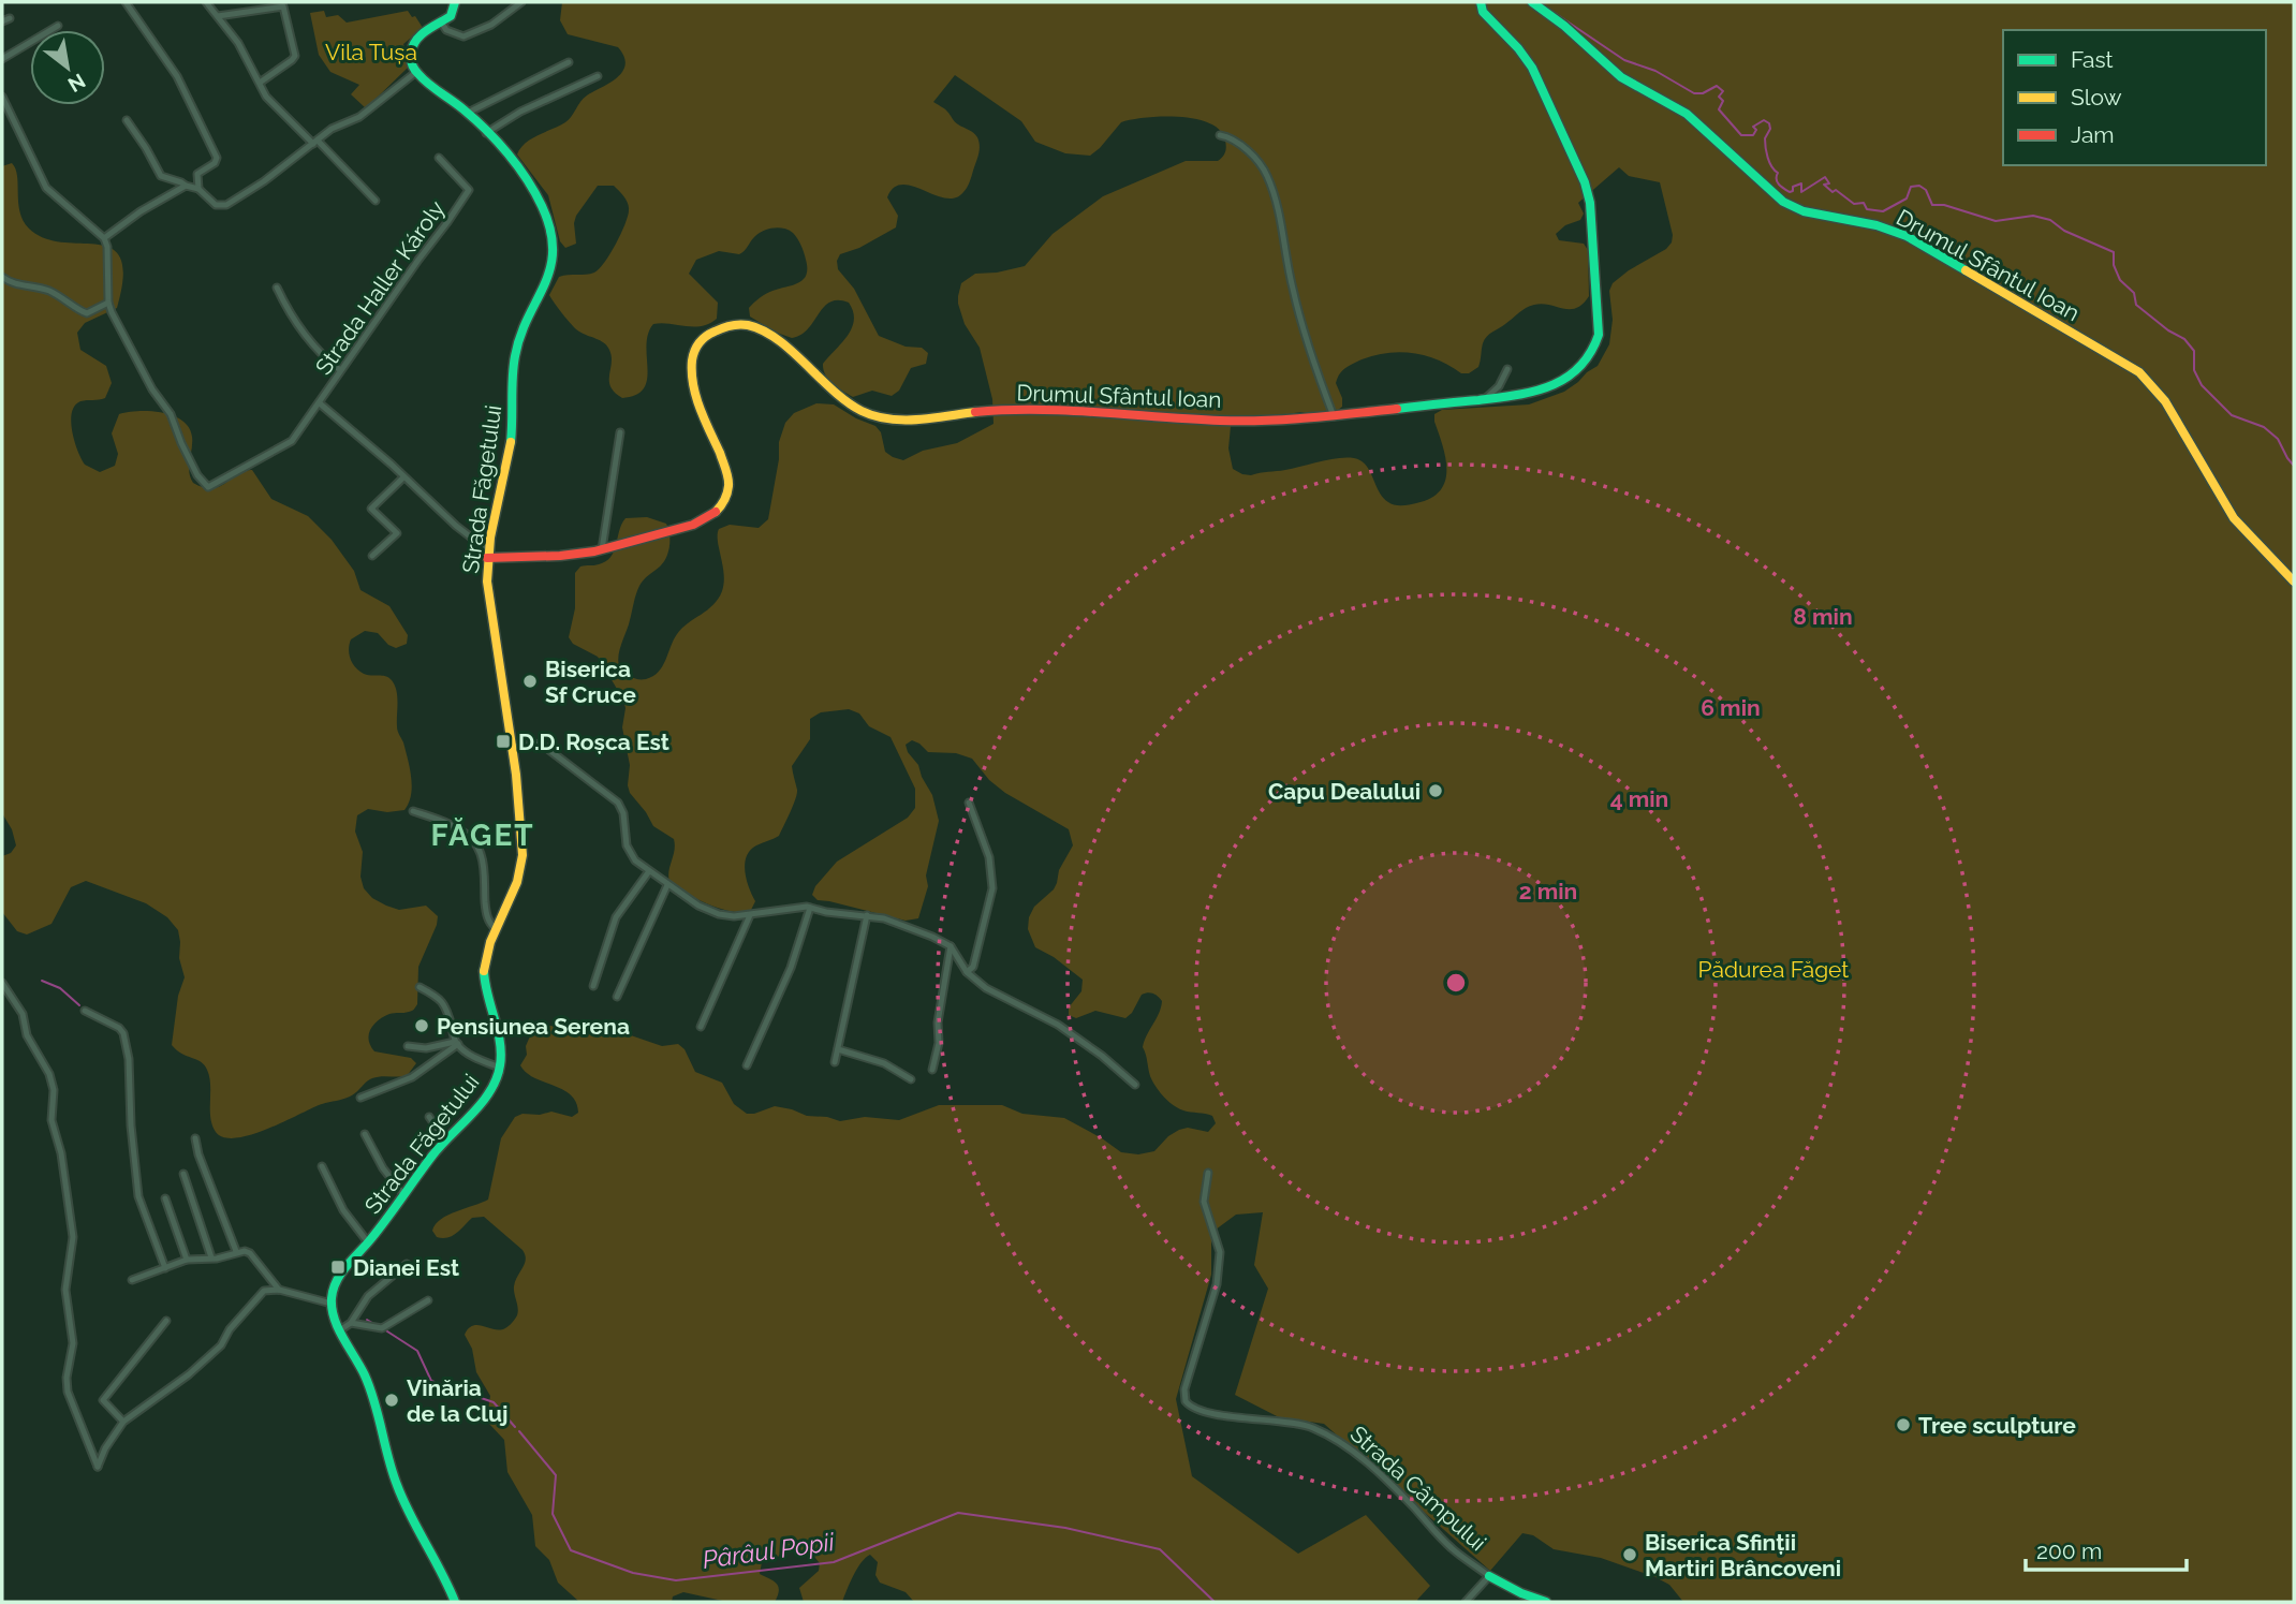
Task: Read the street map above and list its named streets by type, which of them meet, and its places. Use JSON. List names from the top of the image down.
{
  "streets": {
    "main road": ["Drumul Sfântul Ioan", "Strada Făgetului", "Strada Câmpului"],
    "street": ["Strada Haller Károly"]
  },
  "crossings": [
    ["Drumul Sfântul Ioan", "Strada Făgetului"]
  ],
  "districts": ["FĂGET"],
  "water": ["Pârâul Popii"],
  "parks": ["Vila Tușa", "Pădurea Făget"],
  "places": {
    "other": [
      "Biserica Sf Cruce",
      "Capu Dealului",
      "Pensiunea Serena",
      "Vinăria de la Cluj",
      "Tree sculpture",
      "Biserica Sfinții Martiri Brâncoveni"
    ],
    "transit": ["D.D. Roșca Est", "Dianei Est"]
  },
  "legend": ["Fast", "Slow", "Jam"],
  "scale_bar": "200 m",
  "north": "bottom right",
  "rings": [
    "8 min",
    "6 min",
    "4 min",
    "2 min"
  ]
}
